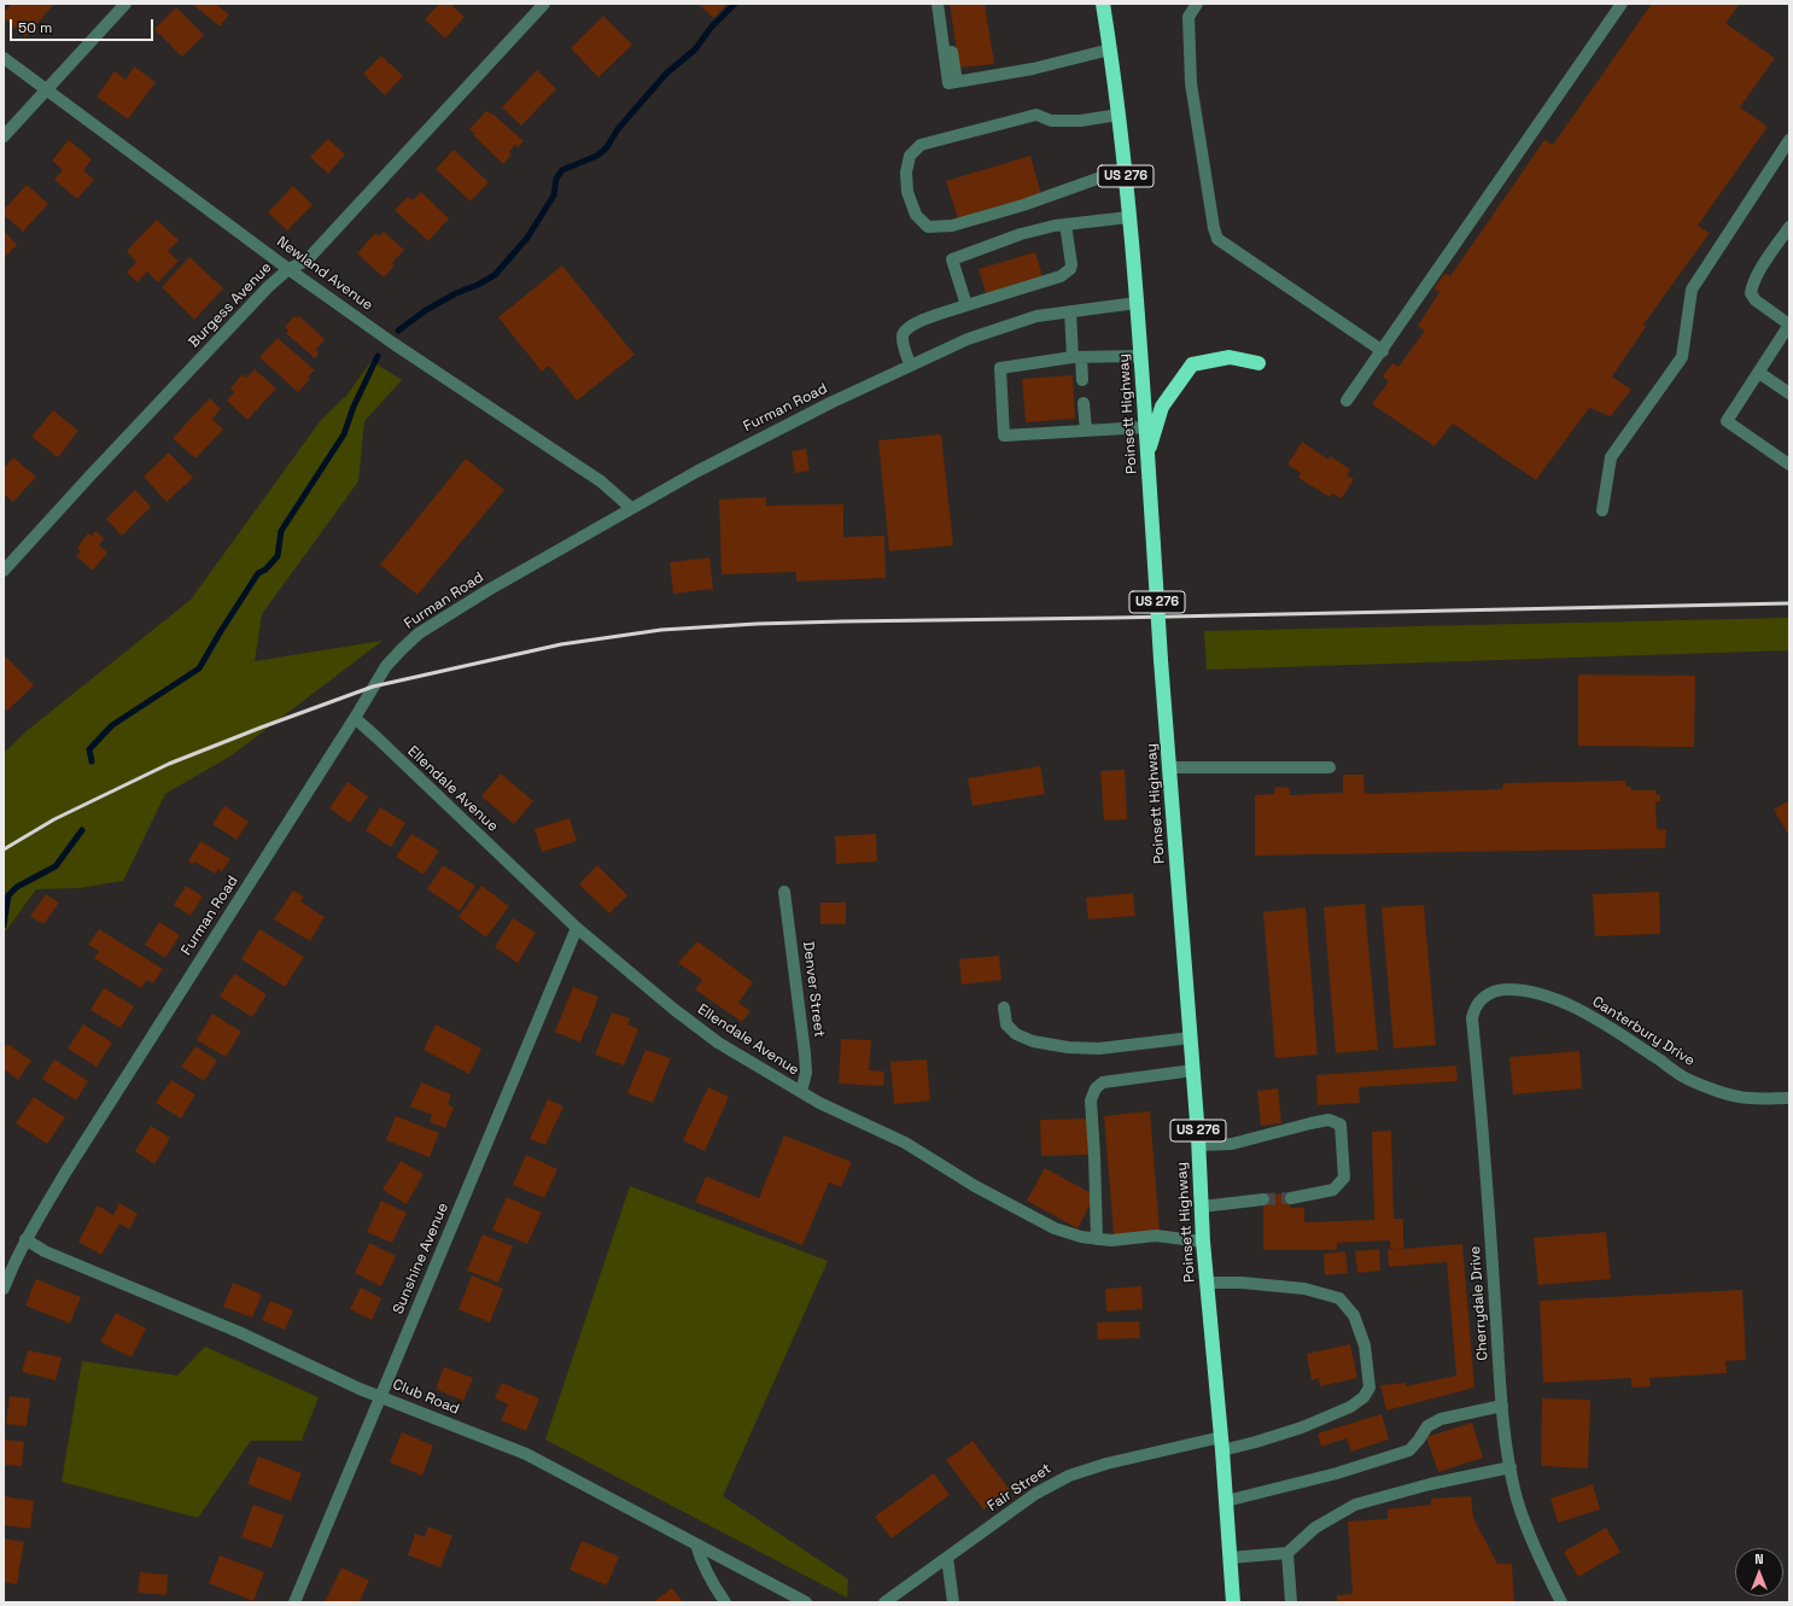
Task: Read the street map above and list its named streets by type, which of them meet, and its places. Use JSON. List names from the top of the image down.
{
  "streets": {
    "highway": ["US 276", "Poinsett Highway"],
    "street": [
      "Newland Avenue",
      "Burgess Avenue",
      "Furman Road",
      "Ellendale Avenue",
      "Denver Street",
      "Canterbury Drive",
      "Sunshine Avenue",
      "Cherrydale Drive",
      "Club Road",
      "Fair Street"
    ]
  },
  "crossings": [
    ["Newland Avenue", "Burgess Avenue"],
    ["Newland Avenue", "Furman Road"],
    ["Furman Road", "Poinsett Highway"],
    ["Furman Road", "Ellendale Avenue"],
    ["Furman Road", "Club Road"],
    ["Poinsett Highway", "Ellendale Avenue"],
    ["Poinsett Highway", "Fair Street"],
    ["Ellendale Avenue", "Denver Street"],
    ["Ellendale Avenue", "Sunshine Avenue"],
    ["Canterbury Drive", "Cherrydale Drive"],
    ["Sunshine Avenue", "Club Road"]
  ],
  "scale_bar": "50 m",
  "north": "top"
}
